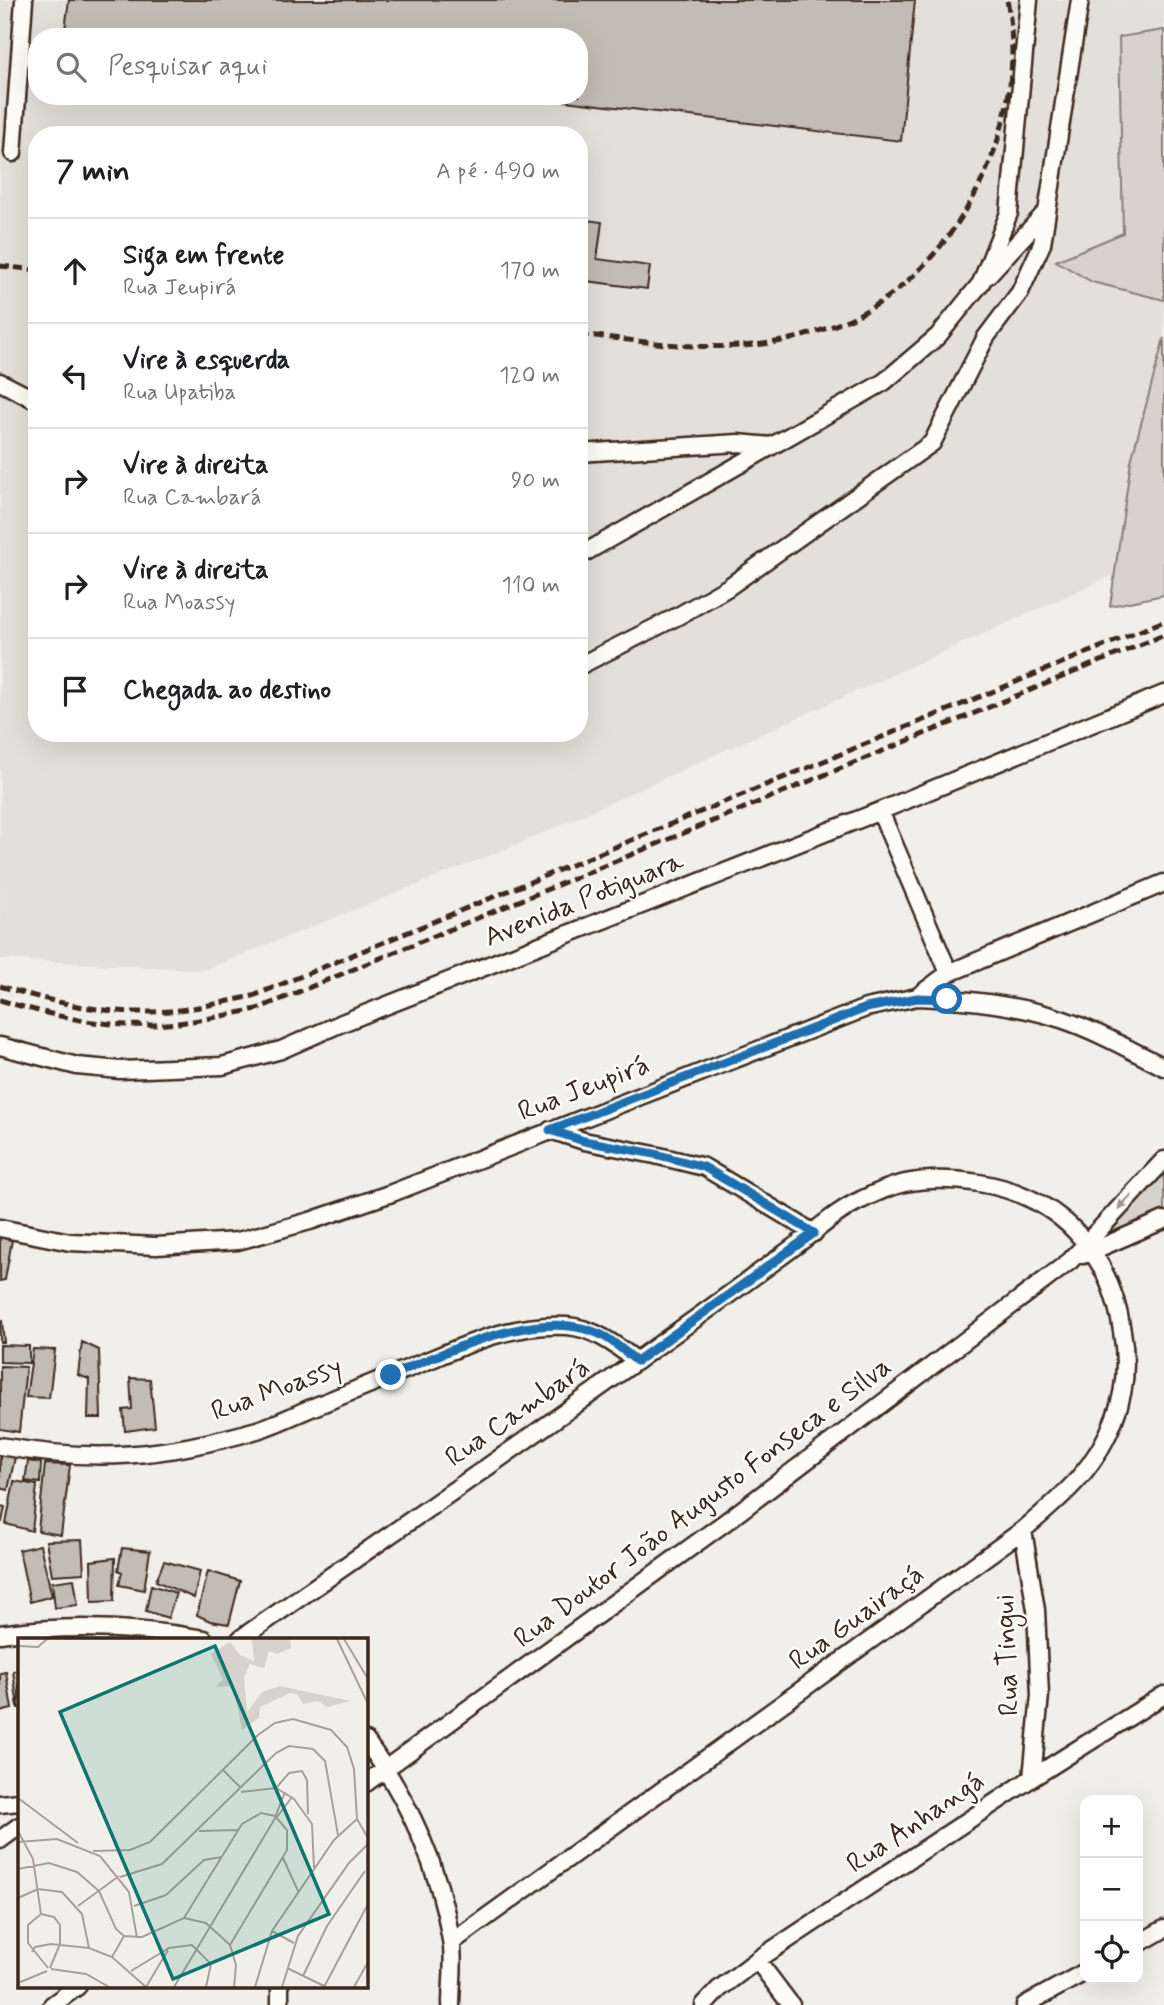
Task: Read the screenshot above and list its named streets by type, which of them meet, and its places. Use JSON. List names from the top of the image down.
{
  "streets": {
    "street": [
      "Avenida Potiguara",
      "Rua Jeupirá",
      "Rua Moassy",
      "Rua Cambará",
      "Rua Doutor João Augusto Fonseca e Silva",
      "Rua Guairaçá",
      "Rua Tingui",
      "Rua Anhangá"
    ]
  },
  "crossings": [
    ["Rua Moassy", "Rua Cambará"],
    ["Rua Cambará", "Rua Doutor João Augusto Fonseca e Silva"],
    ["Rua Cambará", "Rua Guairaçá"],
    ["Rua Doutor João Augusto Fonseca e Silva", "Rua Guairaçá"],
    ["Rua Guairaçá", "Rua Tingui"],
    ["Rua Tingui", "Rua Anhangá"]
  ],
  "page": {
    "search": "Pesquisar aqui",
    "heading": ["7 min", "A pé · 490 m"],
    "list": [
      ["Siga em frente", "Rua Jeupirá", "170 m"],
      ["Vire à esquerda", "Rua Upatiba", "120 m"],
      ["Vire à direita", "Rua Cambará", "90 m"],
      ["Vire à direita", "Rua Moassy", "110 m"],
      "Chegada ao destino"
    ],
    "map_buttons": ["+", "−"]
  }
}
